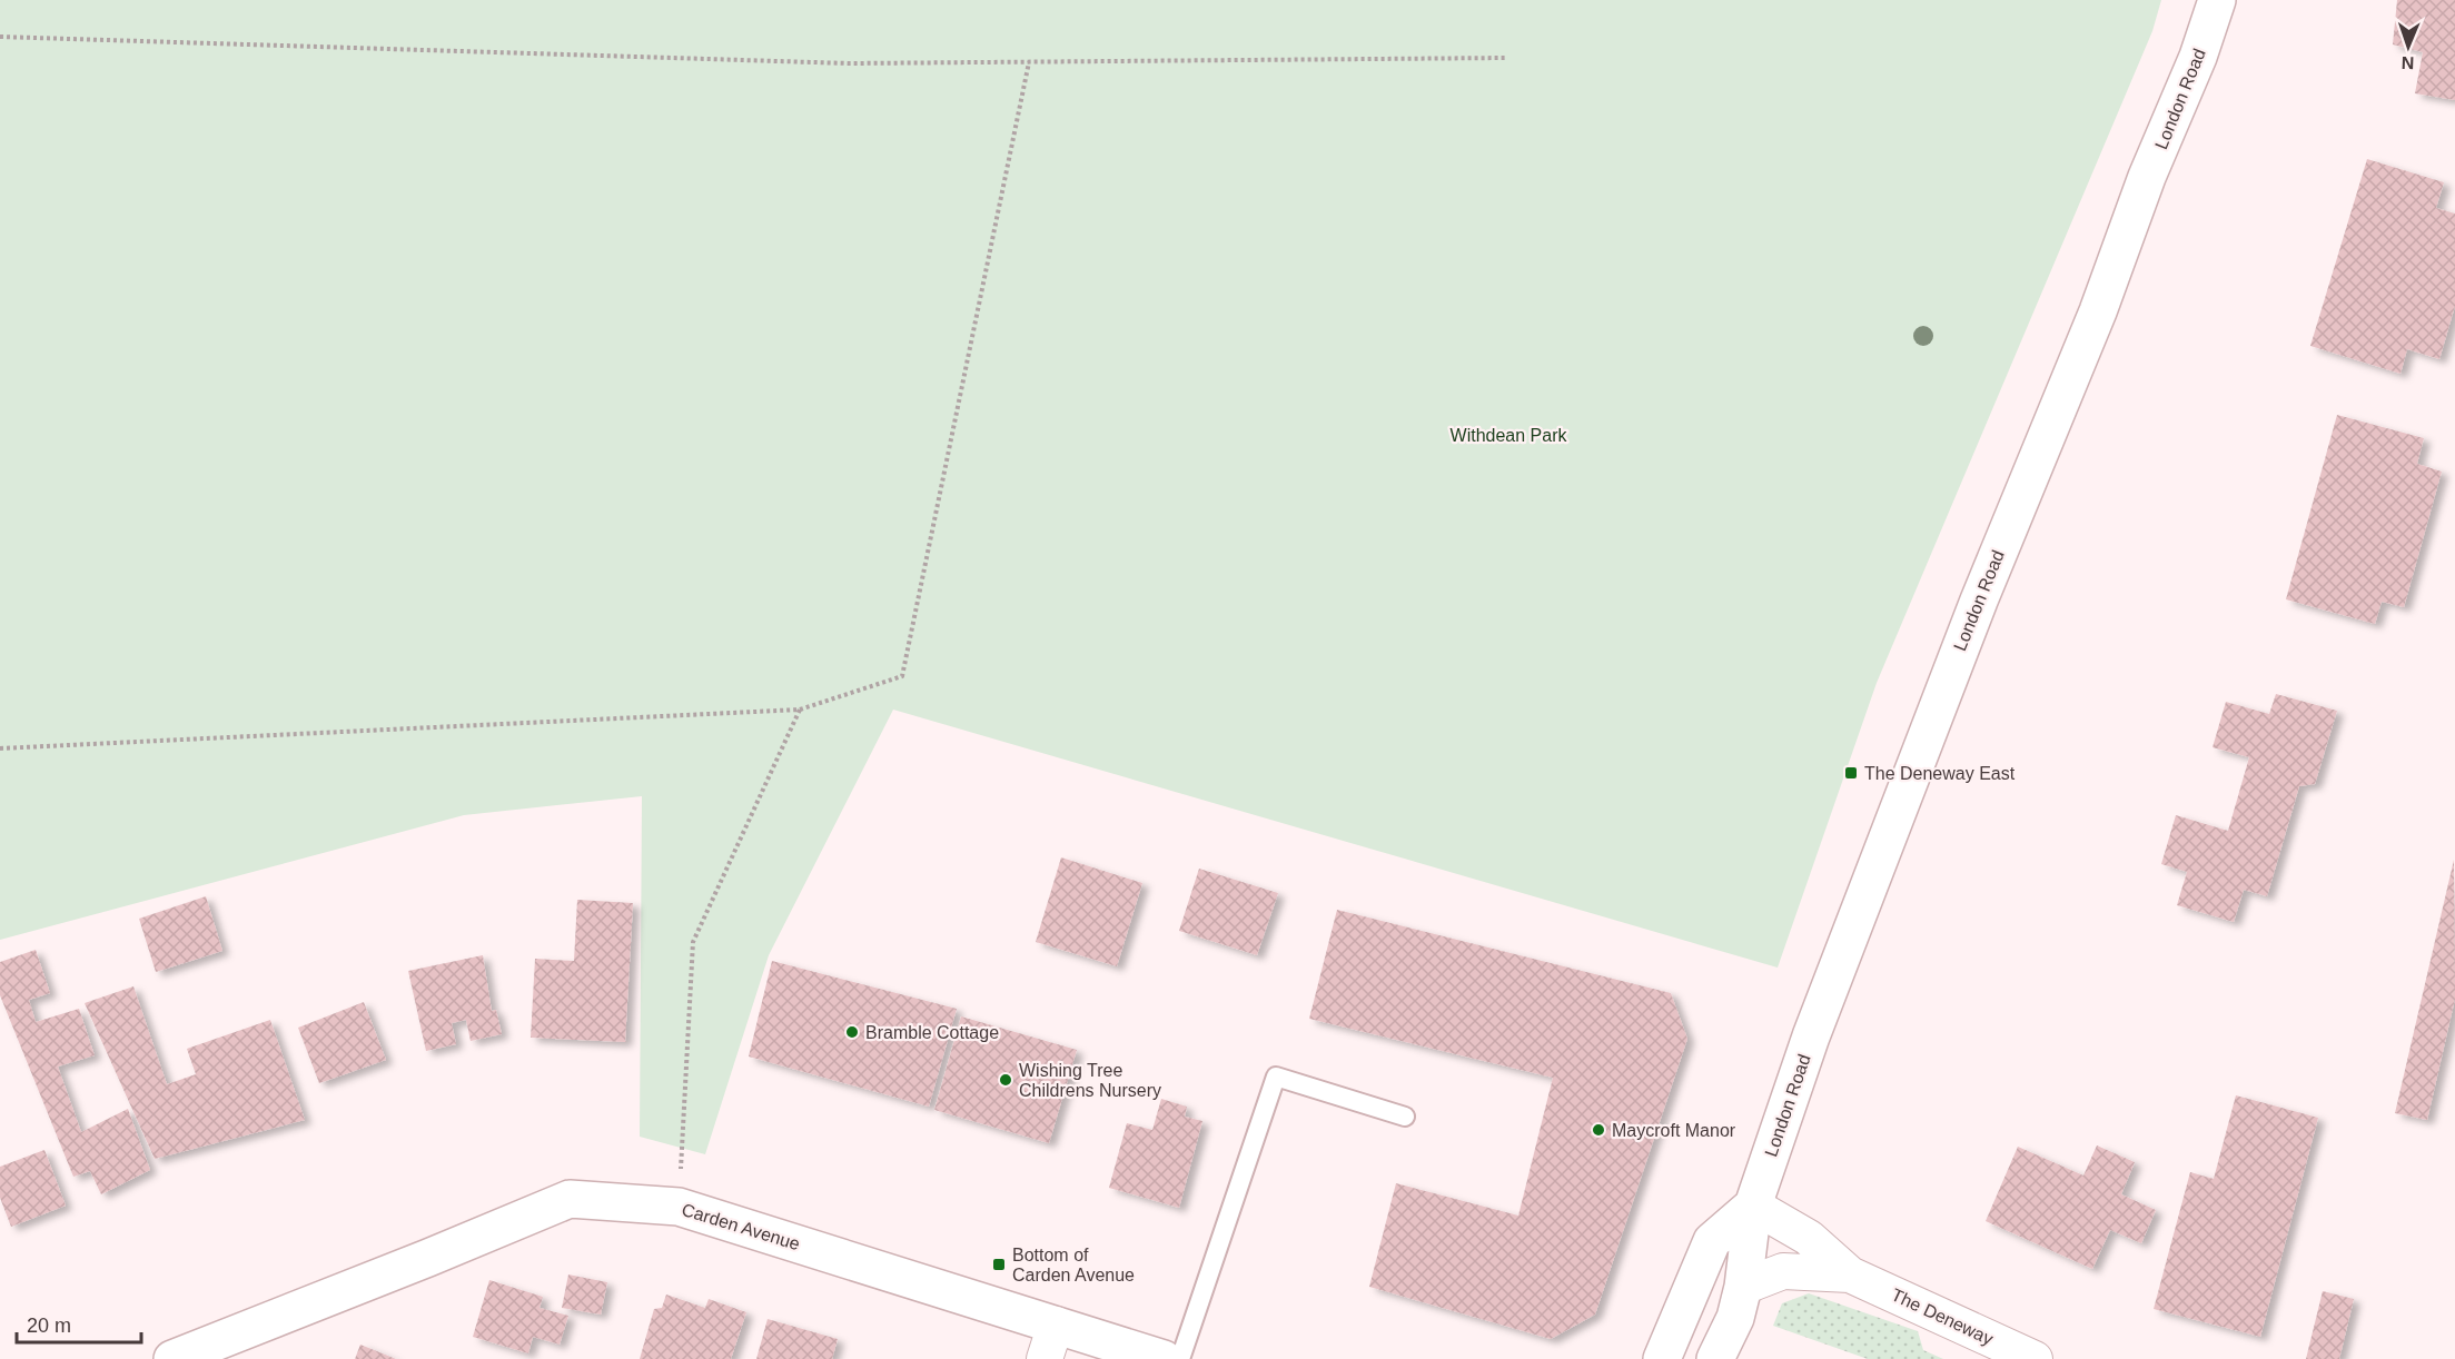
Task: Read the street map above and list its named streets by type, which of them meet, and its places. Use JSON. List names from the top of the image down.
{
  "streets": {
    "main road": ["London Road", "Carden Avenue"],
    "street": ["The Deneway"]
  },
  "crossings": [
    ["London Road", "The Deneway"]
  ],
  "parks": ["Withdean Park"],
  "places": {
    "transit": ["The Deneway East", "Bottom of Carden Avenue"],
    "other": ["Bramble Cottage", "Wishing Tree Childrens Nursery", "Maycroft Manor"]
  },
  "scale_bar": "20 m",
  "north": "bottom"
}
